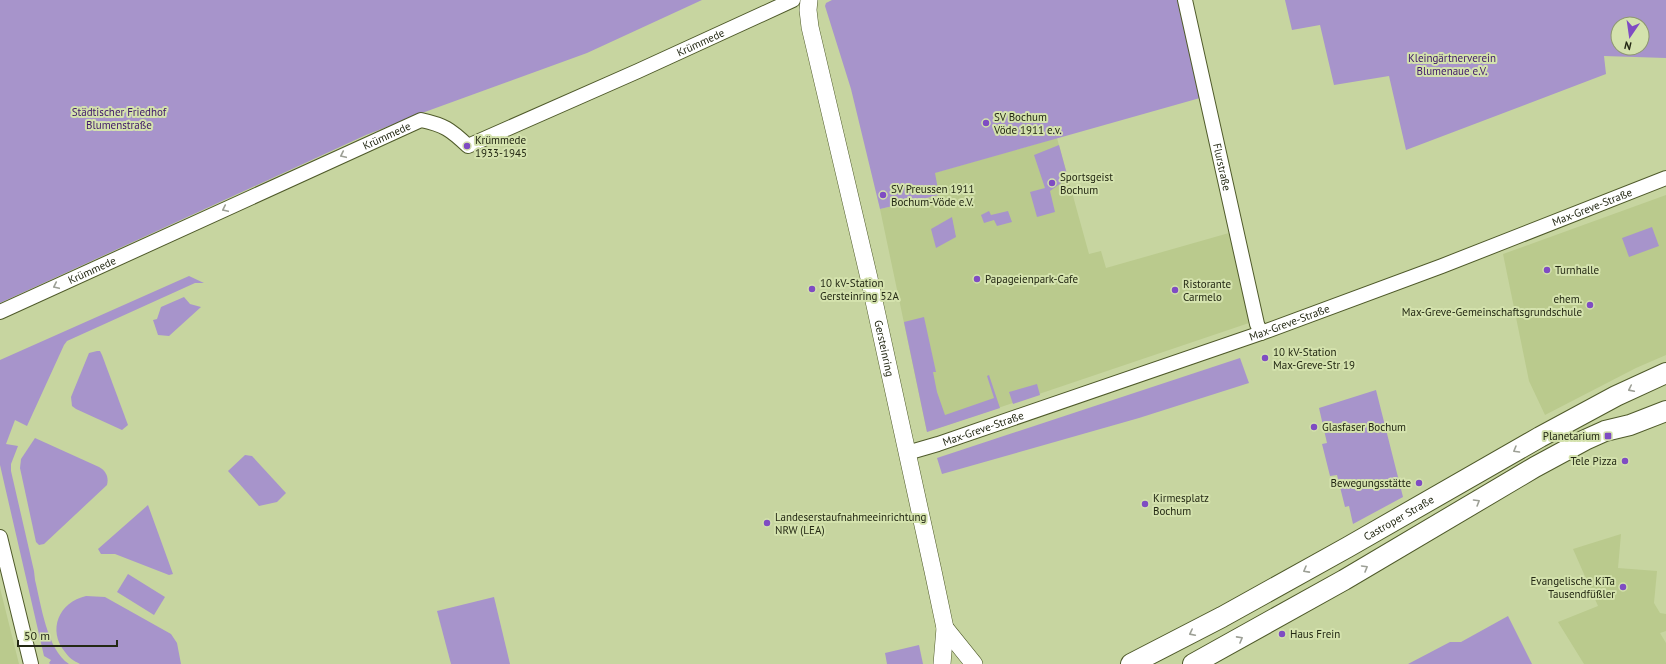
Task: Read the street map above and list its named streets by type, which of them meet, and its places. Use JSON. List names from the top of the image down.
{
  "streets": {
    "main road": ["Castroper Straße"],
    "street": [
      "Krümmede",
      "Flurstraße",
      "Max-Greve-Straße",
      "Gersteinring"
    ]
  },
  "crossings": [
    ["Flurstraße", "Max-Greve-Straße"],
    ["Max-Greve-Straße", "Gersteinring"]
  ],
  "one_way": ["Krümmede"],
  "parks": ["Kleingärtnerverein Blumenaue e.V.", "Städtischer Friedhof Blumenstraße"],
  "places": {
    "other": [
      "SV Bochum Vöde 1911 e.v.",
      "Krümmede 1933-1945",
      "Sportsgeist Bochum",
      "SV Preussen 1911 Bochum-Vöde e.V.",
      "Turnhalle",
      "Papageienpark-Cafe",
      "10 kV-Station Gersteinring 52A",
      "Ristorante Carmelo",
      "ehem. Max-Greve-Gemeinschaftsgrundschule",
      "10 kV-Station Max-Greve-Str 19",
      "Glasfaser Bochum",
      "Tele Pizza",
      "Bewegungsstätte",
      "Kirmesplatz Bochum",
      "Landeserstaufnahmeeinrichtung NRW (LEA)",
      "Evangelische KiTa Tausendfüßler",
      "Haus Frein"
    ],
    "transit": ["Planetarium"]
  },
  "scale_bar": "50 m",
  "north": "bottom"
}
